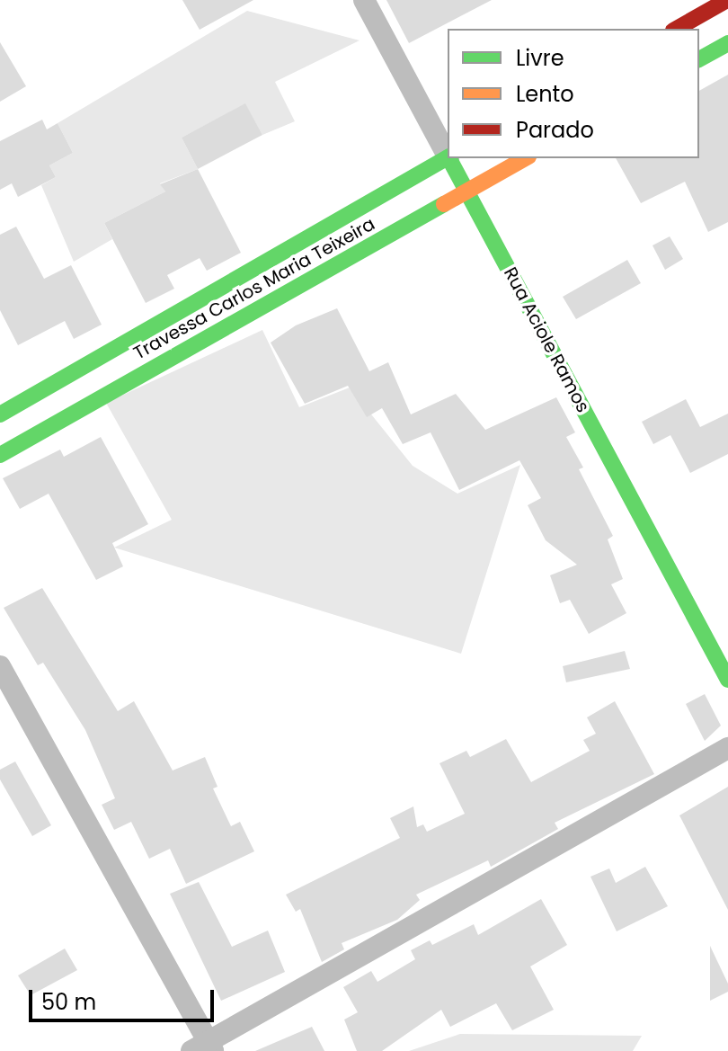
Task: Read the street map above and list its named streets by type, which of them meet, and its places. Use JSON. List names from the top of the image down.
{
  "streets": {
    "main road": ["Travessa Carlos Maria Teixeira", "Rua Aciole Ramos"]
  },
  "crossings": [
    ["Travessa Carlos Maria Teixeira", "Rua Aciole Ramos"]
  ],
  "legend": ["Livre", "Lento", "Parado"],
  "scale_bar": "50 m"
}
